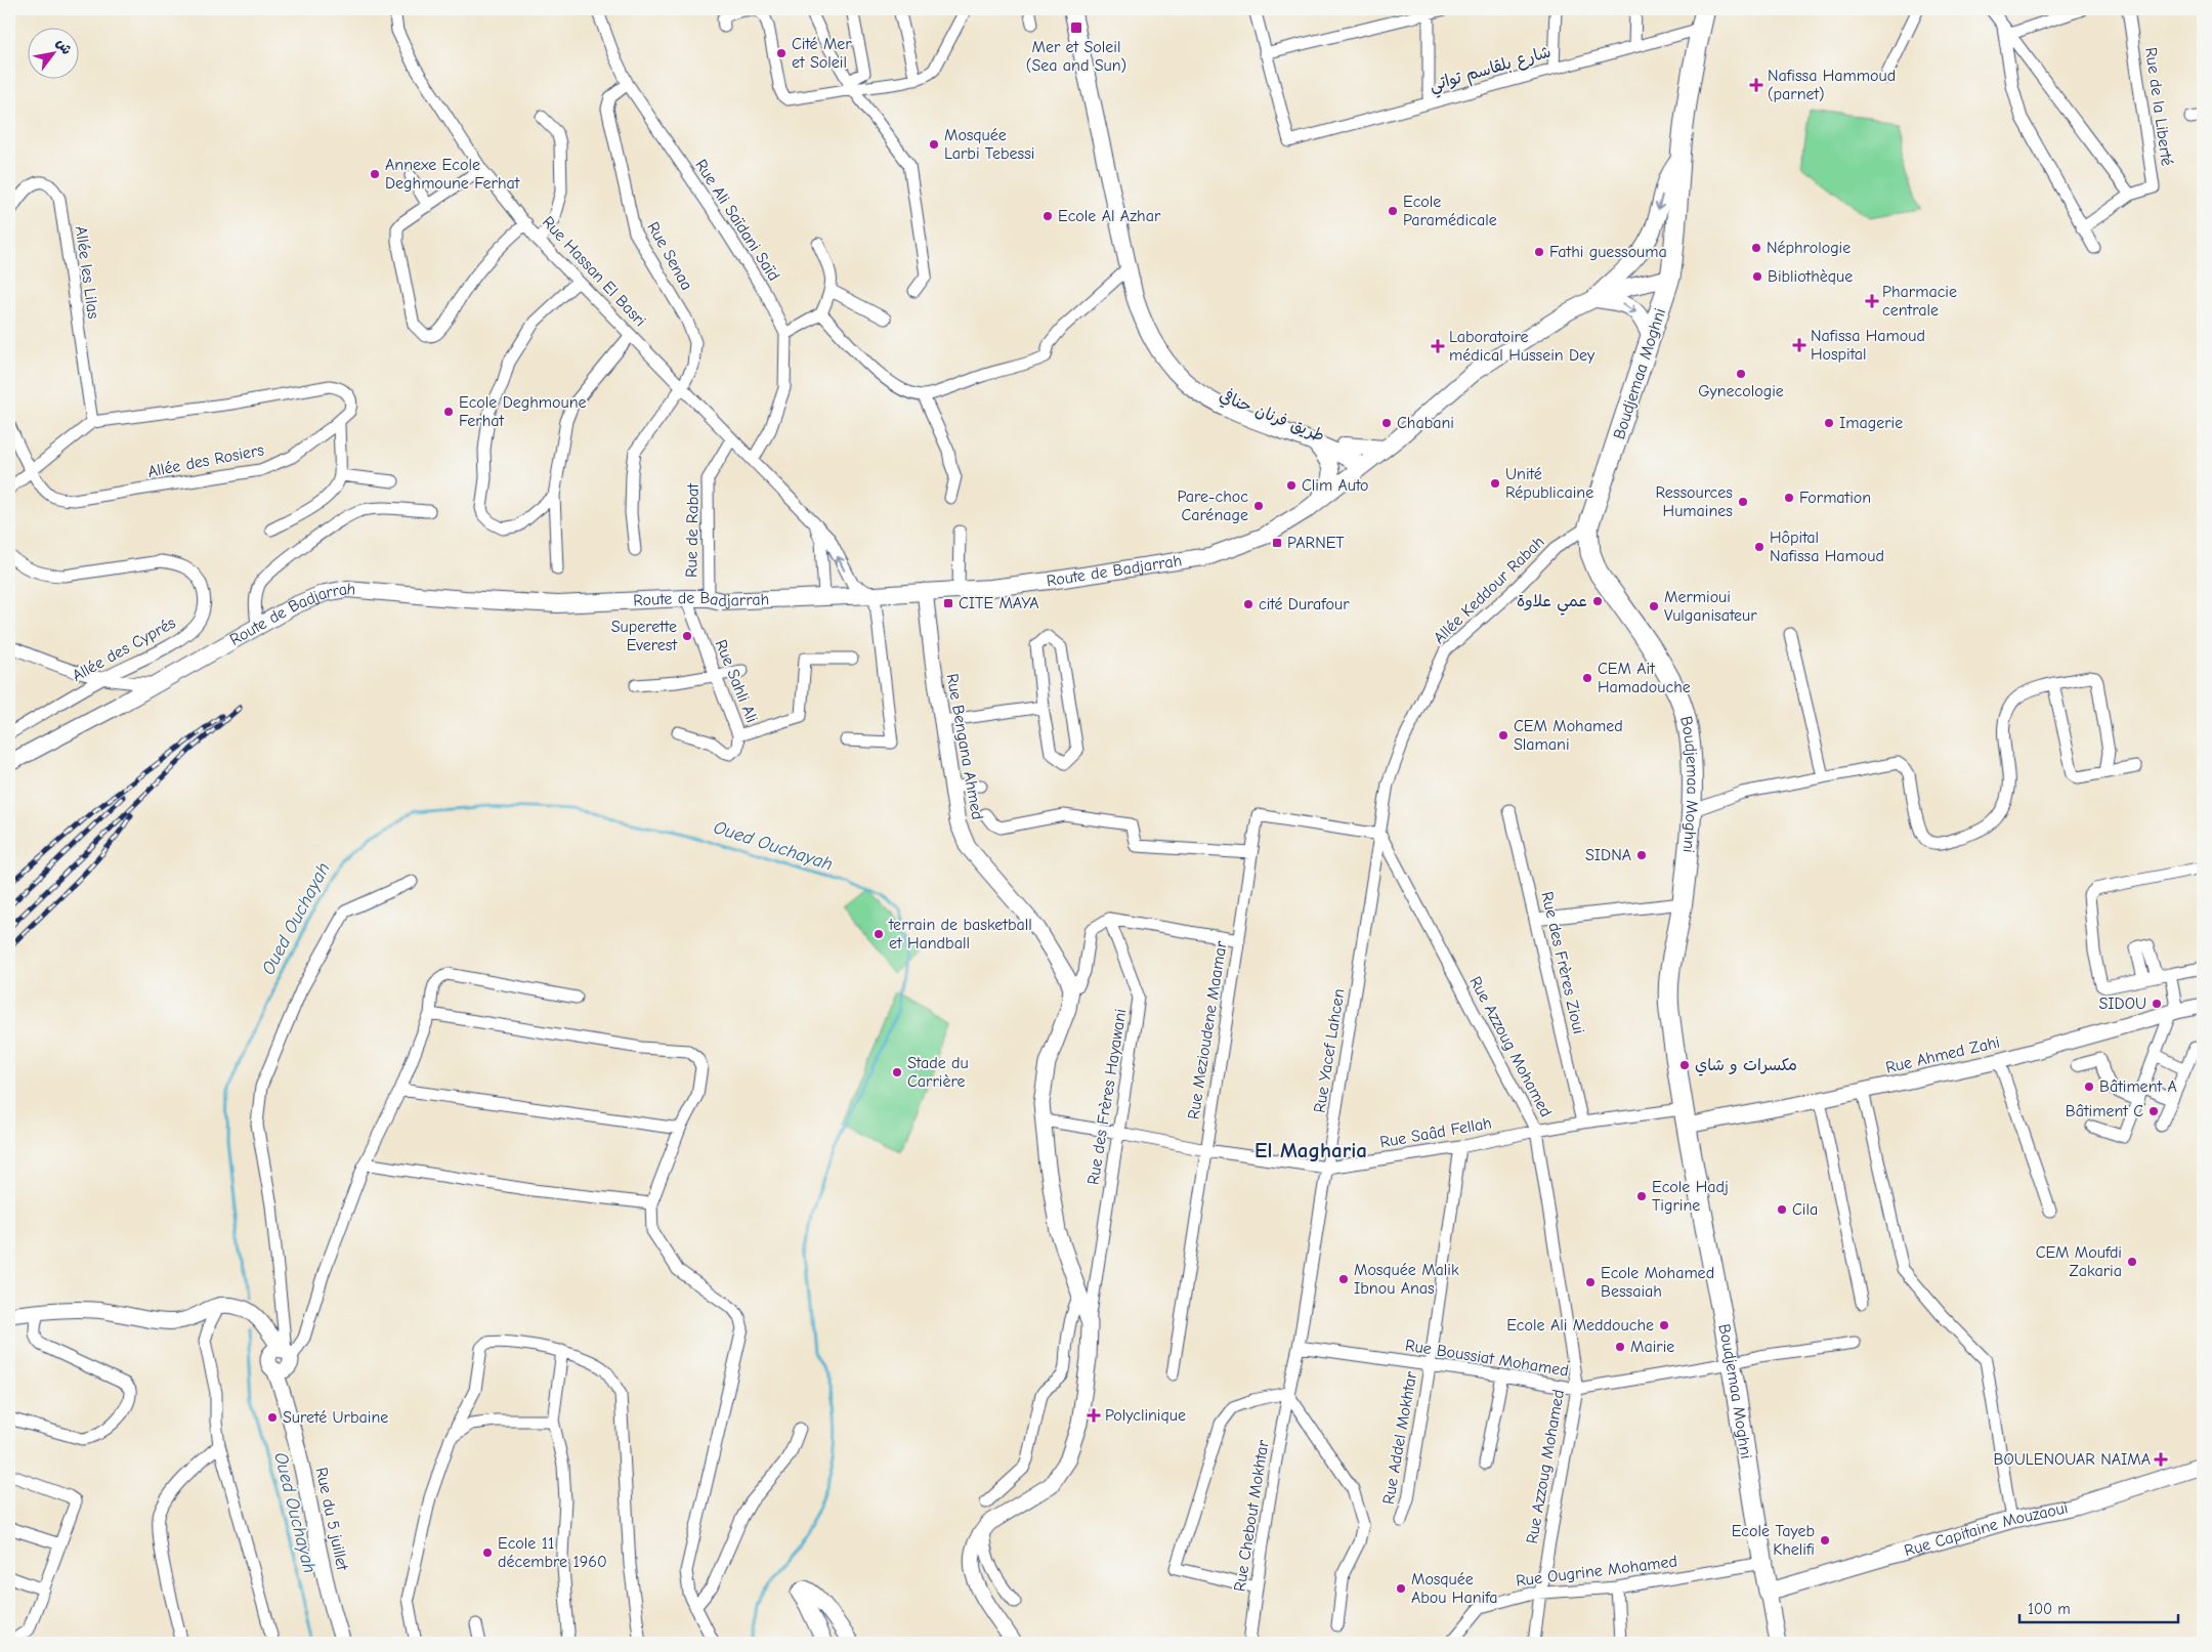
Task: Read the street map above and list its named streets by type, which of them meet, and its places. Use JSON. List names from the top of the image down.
{
  "streets": {
    "main road": [
      "Boudjemaa Moghni",
      "طريق فرنان حنافي",
      "Route de Badjarrah",
      "Rue Capitaine Mouzaoui"
    ],
    "street": [
      "شارع بلقاسم تواتي",
      "Rue de la Liberté",
      "Rue Ali Saïdani Saïd",
      "Rue Senaa",
      "Rue Hassan El Basri",
      "Allée les Lilas",
      "Allée des Rosiers",
      "Rue de Rabat",
      "Allée Keddour Rabah",
      "Allée des Cyprés",
      "Rue Sahli Ali",
      "Rue Bengana Ahmed",
      "Rue des Frères Zioui",
      "Rue Mezioudene Maamar",
      "Rue Azzoug Mohamed",
      "Rue Yacef Lahcen",
      "Rue Ahmed Zahi",
      "Rue des Frères Hayawani",
      "Rue Saâd Fellah",
      "Rue Boussiat Mohamed",
      "Rue Addel Mokhtar",
      "Rue Chebout Mokhtar",
      "Rue du 5 juillet",
      "Rue Ougrine Mohamed"
    ]
  },
  "crossings": [
    ["شارع بلقاسم تواتي", "Boudjemaa Moghni"],
    ["Rue Ali Saïdani Saïd", "Rue Senaa"],
    ["Rue Ali Saïdani Saïd", "Rue Hassan El Basri"],
    ["Rue Senaa", "Rue Hassan El Basri"],
    ["Rue Hassan El Basri", "Rue de Rabat"],
    ["Rue Hassan El Basri", "Route de Badjarrah"],
    ["Allée les Lilas", "Allée des Rosiers"],
    ["Boudjemaa Moghni", "Allée Keddour Rabah"],
    ["Boudjemaa Moghni", "Rue Ahmed Zahi"],
    ["Boudjemaa Moghni", "Rue Saâd Fellah"],
    ["Boudjemaa Moghni", "Rue Boussiat Mohamed"],
    ["Boudjemaa Moghni", "Rue Capitaine Mouzaoui"],
    ["Boudjemaa Moghni", "Rue Ougrine Mohamed"],
    ["طريق فرنان حنافي", "Route de Badjarrah"],
    ["Rue de Rabat", "Route de Badjarrah"],
    ["Route de Badjarrah", "Rue Sahli Ali"],
    ["Route de Badjarrah", "Rue Bengana Ahmed"],
    ["Allée Keddour Rabah", "Rue Mezioudene Maamar"],
    ["Allée Keddour Rabah", "Rue Azzoug Mohamed"],
    ["Allée Keddour Rabah", "Rue Yacef Lahcen"],
    ["Rue Bengana Ahmed", "Rue des Frères Hayawani"],
    ["Rue Bengana Ahmed", "Rue Saâd Fellah"],
    ["Rue des Frères Zioui", "Rue Saâd Fellah"],
    ["Rue Mezioudene Maamar", "Rue Azzoug Mohamed"],
    ["Rue Mezioudene Maamar", "Rue Yacef Lahcen"],
    ["Rue Mezioudene Maamar", "Rue Saâd Fellah"],
    ["Rue Azzoug Mohamed", "Rue Yacef Lahcen"],
    ["Rue Azzoug Mohamed", "Rue Saâd Fellah"],
    ["Rue Azzoug Mohamed", "Rue Boussiat Mohamed"],
    ["Rue Azzoug Mohamed", "Rue Ougrine Mohamed"],
    ["Rue Yacef Lahcen", "Rue Saâd Fellah"],
    ["Rue Yacef Lahcen", "Rue Boussiat Mohamed"],
    ["Rue Yacef Lahcen", "Rue Chebout Mokhtar"],
    ["Rue Ahmed Zahi", "Rue Saâd Fellah"],
    ["Rue des Frères Hayawani", "Rue Saâd Fellah"],
    ["Rue Saâd Fellah", "Rue Addel Mokhtar"],
    ["Rue Boussiat Mohamed", "Rue Addel Mokhtar"]
  ],
  "districts": ["El Magharia"],
  "water": ["Oued Ouchayah"],
  "places": {
    "transit": ["Mer et Soleil (Sea and Sun)", "PARNET", "CITE MAYA"],
    "other": [
      "Cité Mer et Soleil",
      "Mosquée Larbi Tebessi",
      "Annexe Ecole Deghmoune Ferhat",
      "Ecole Paramédicale",
      "Ecole Al Azhar",
      "Néphrologie",
      "Fathi guessouma",
      "Bibliothèque",
      "Gynecologie",
      "Ecole Deghmoune Ferhat",
      "Chabani",
      "Imagerie",
      "Unité Républicaine",
      "Clim Auto",
      "Formation",
      "Ressources Humaines",
      "Pare-choc Carénage",
      "Hôpital Nafissa Hamoud",
      "عمي علاوة",
      "cité Durafour",
      "Mermioui Vulganisateur",
      "Superette Everest",
      "CEM Ait Hamadouche",
      "CEM Mohamed Slamani",
      "SIDNA",
      "terrain de basketball et Handball",
      "SIDOU",
      "مكسرات و شاي",
      "Stade du Carrière",
      "Bâtiment A",
      "Bâtiment C",
      "Ecole Hadj Tigrine",
      "Cila",
      "CEM Moufdi Zakaria",
      "Mosquée Malik Ibnou Anas",
      "Ecole Mohamed Bessaiah",
      "Ecole Ali Meddouche",
      "Mairie",
      "Sureté Urbaine",
      "Ecole Tayeb Khelifi",
      "Ecole 11 décembre 1960",
      "Mosquée Abou Hanifa"
    ],
    "health": [
      "Nafissa Hammoud (parnet)",
      "Pharmacie centrale",
      "Nafissa Hamoud Hospital",
      "Laboratoire médical Hussein Dey",
      "Polyclinique",
      "BOULENOUAR NAIMA"
    ]
  },
  "scale_bar": "100 m",
  "north": "top right"
}
